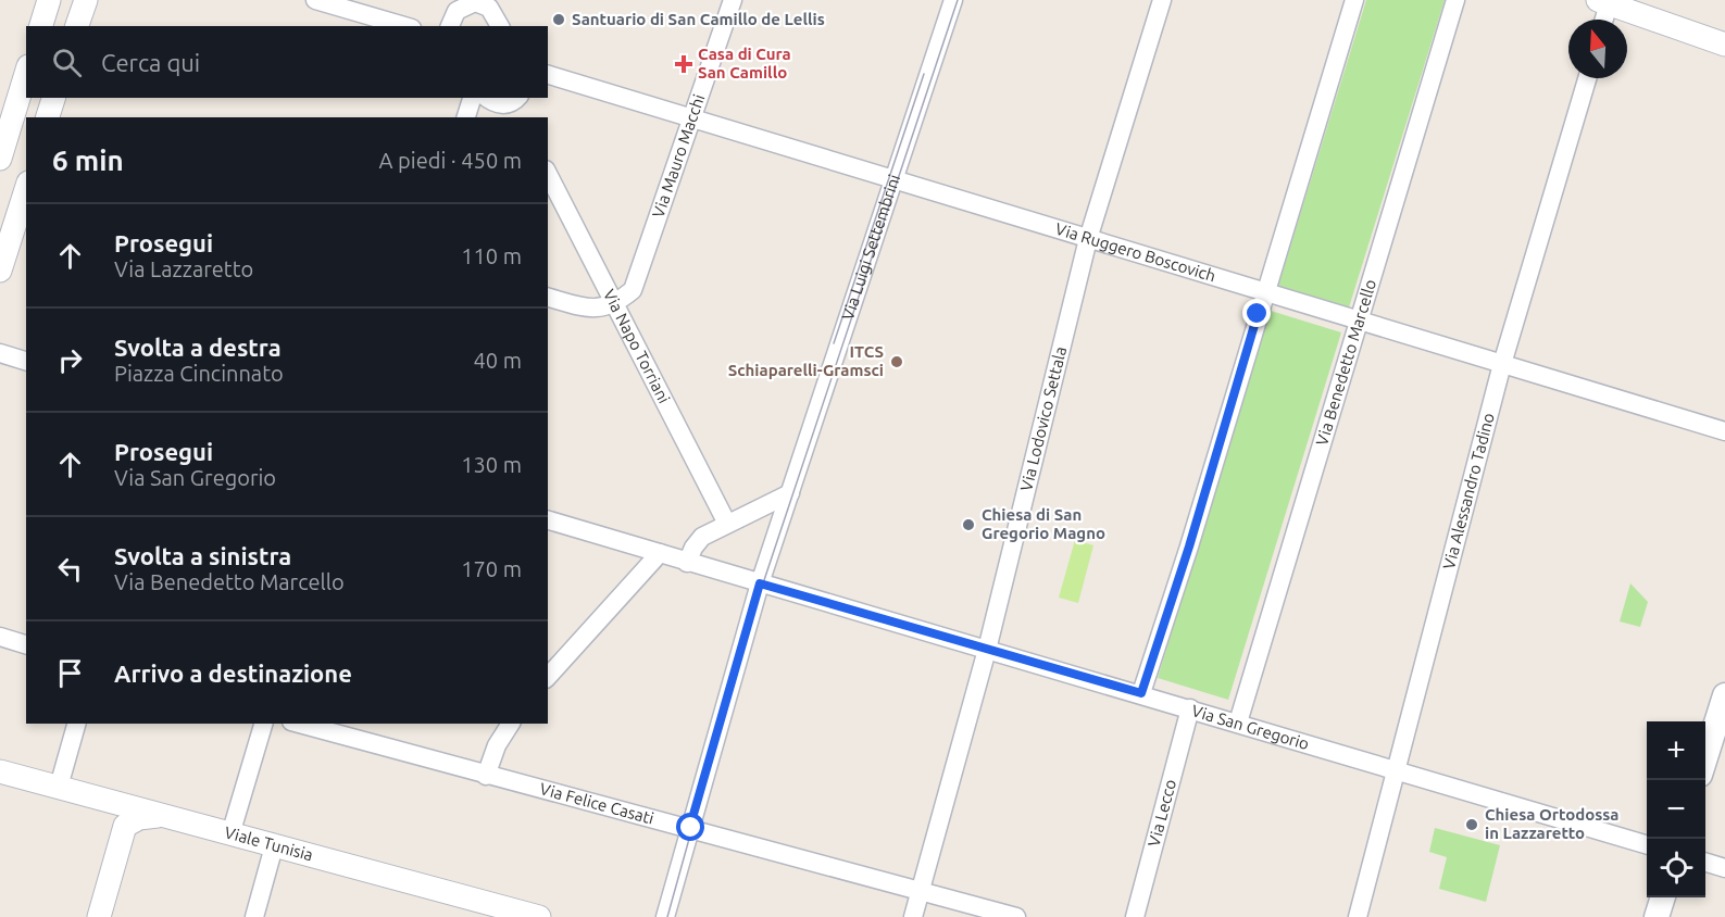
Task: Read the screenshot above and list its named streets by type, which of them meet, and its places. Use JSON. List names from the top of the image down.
{
  "streets": {
    "street": [
      "Via Mauro Macchi",
      "Via Luigi Settembrini",
      "Via Ruggero Boscovich",
      "Via Napo Torriani",
      "Via Benedetto Marcello",
      "Via Lodovico Settala",
      "Via Alessandro Tadino",
      "Via San Gregorio",
      "Via Felice Casati",
      "Via Lecco",
      "Viale Tunisia"
    ]
  },
  "crossings": [
    ["Via Mauro Macchi", "Via Ruggero Boscovich"],
    ["Via Mauro Macchi", "Via Napo Torriani"],
    ["Via Luigi Settembrini", "Via Ruggero Boscovich"],
    ["Via Luigi Settembrini", "Via San Gregorio"],
    ["Via Luigi Settembrini", "Via Felice Casati"],
    ["Via Ruggero Boscovich", "Via Benedetto Marcello"],
    ["Via Ruggero Boscovich", "Via Lodovico Settala"],
    ["Via Ruggero Boscovich", "Via Alessandro Tadino"],
    ["Via Benedetto Marcello", "Via San Gregorio"],
    ["Via Lodovico Settala", "Via San Gregorio"],
    ["Via Lodovico Settala", "Via Felice Casati"],
    ["Via Alessandro Tadino", "Via San Gregorio"],
    ["Via San Gregorio", "Via Lecco"]
  ],
  "places": {
    "other": [
      "Santuario di San Camillo de Lellis",
      "ITCS Schiaparelli-Gramsci",
      "Chiesa di San Gregorio Magno",
      "Chiesa Ortodossa in Lazzaretto"
    ],
    "health": ["Casa di Cura San Camillo"]
  },
  "north": "top",
  "page": {
    "search": "Cerca qui",
    "heading": ["6 min", "A piedi · 450 m"],
    "list": [
      ["Prosegui", "Via Lazzaretto", "110 m"],
      ["Svolta a destra", "Piazza Cincinnato", "40 m"],
      ["Prosegui", "Via San Gregorio", "130 m"],
      ["Svolta a sinistra", "Via Benedetto Marcello", "170 m"],
      "Arrivo a destinazione"
    ],
    "map_buttons": ["+", "−"]
  }
}
